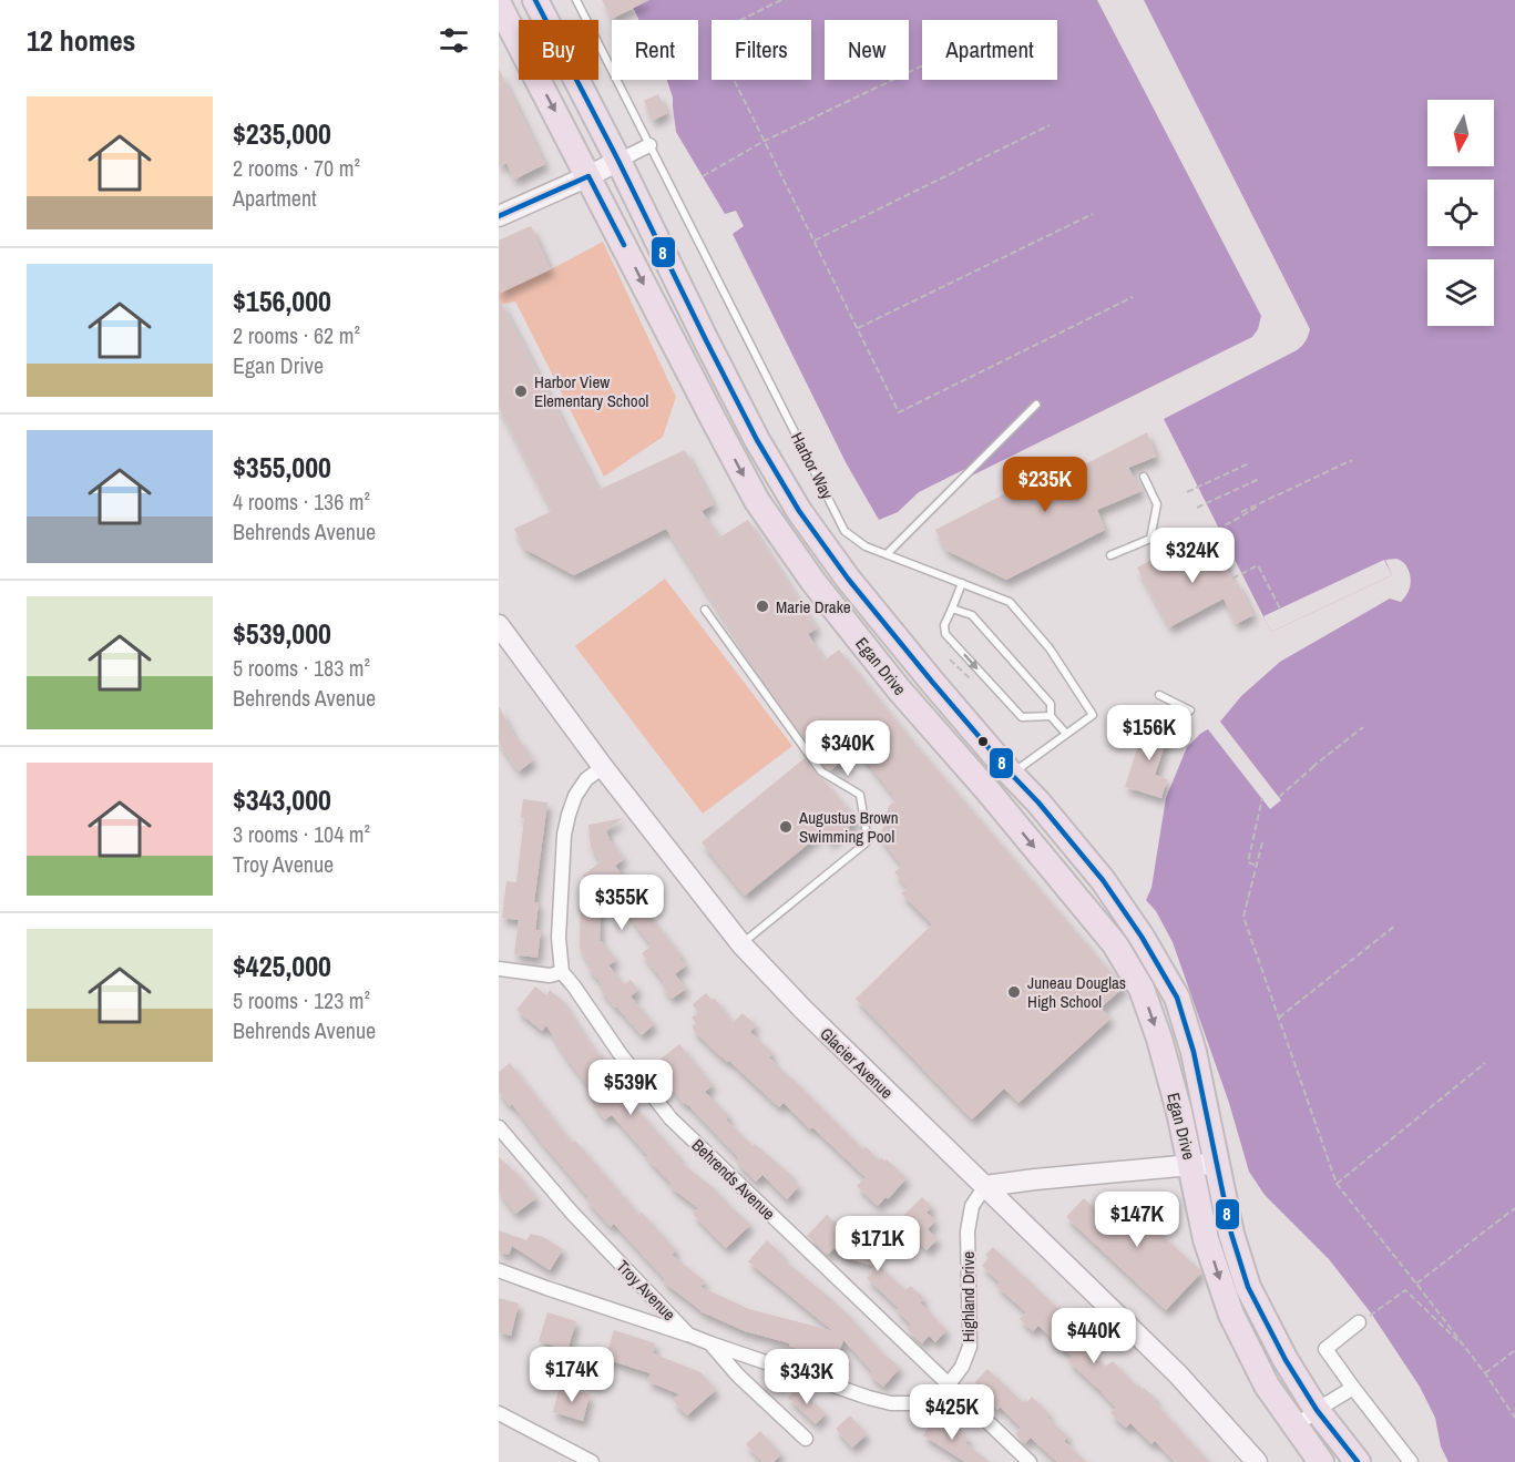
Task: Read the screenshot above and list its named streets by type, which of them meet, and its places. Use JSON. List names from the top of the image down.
{
  "streets": {
    "highway": ["Egan Drive"],
    "main road": ["Glacier Avenue"],
    "street": ["Behrends Avenue", "Troy Avenue", "Highland Drive"],
    "lane": ["Harbor Way"]
  },
  "crossings": [
    ["Harbor Way", "Egan Drive"],
    ["Glacier Avenue", "Highland Drive"],
    ["Behrends Avenue", "Highland Drive"],
    ["Troy Avenue", "Highland Drive"]
  ],
  "places": [
    "Harbor View Elementary School",
    "Marie Drake",
    "Augustus Brown Swimming Pool",
    "Juneau Douglas High School"
  ],
  "lines": ["transit line 8"],
  "north": "bottom",
  "page": {
    "heading": "12 homes",
    "chip": [
      "Buy",
      "Rent",
      "Filters",
      "New",
      "Apartment"
    ],
    "list": [
      {
        "name": "$235,000",
        "note": "2 rooms · 70 m² · Apartment"
      },
      {
        "name": "$156,000",
        "note": "2 rooms · 62 m² · Egan Drive"
      },
      {
        "name": "$355,000",
        "note": "4 rooms · 136 m² · Behrends Avenue"
      },
      {
        "name": "$539,000",
        "note": "5 rooms · 183 m² · Behrends Avenue"
      },
      {
        "name": "$343,000",
        "note": "3 rooms · 104 m² · Troy Avenue"
      },
      {
        "name": "$425,000",
        "note": "5 rooms · 123 m² · Behrends Avenue"
      }
    ],
    "price": [
      "$235K",
      "$324K",
      "$156K",
      "$340K",
      "$355K",
      "$539K",
      "$147K",
      "$171K",
      "$440K",
      "$174K",
      "$343K",
      "$425K"
    ]
  }
}
